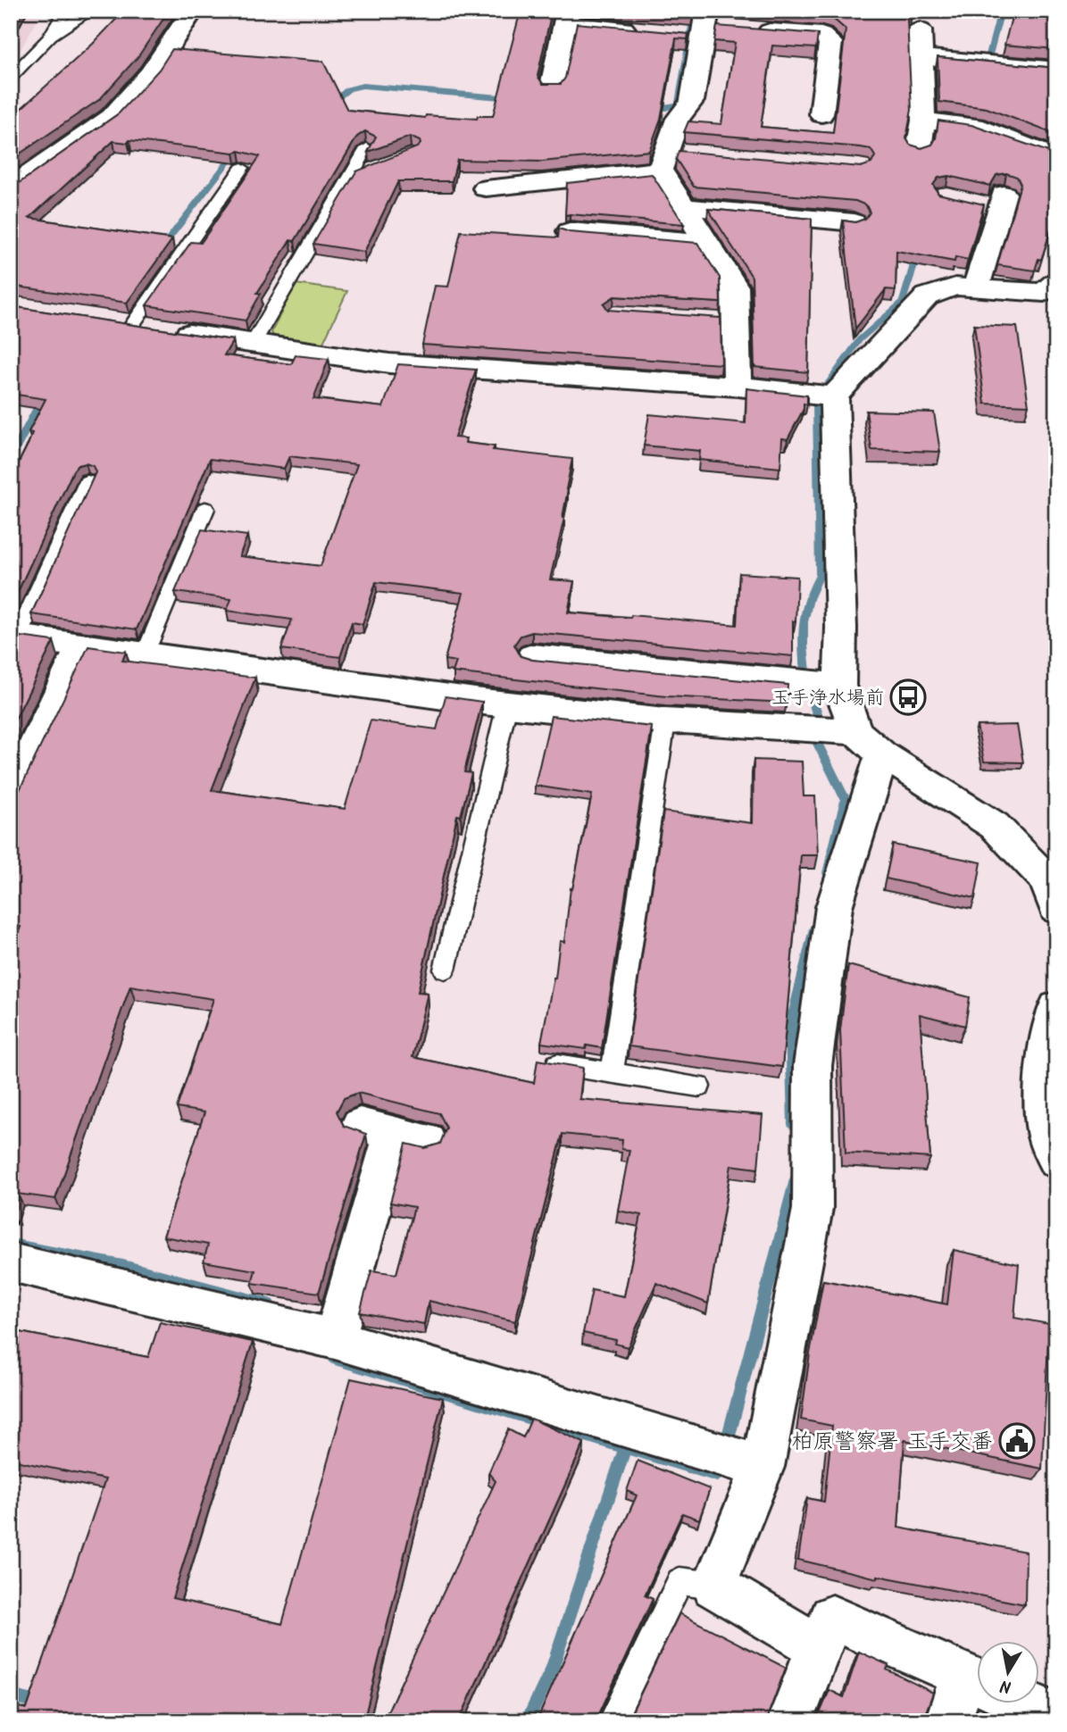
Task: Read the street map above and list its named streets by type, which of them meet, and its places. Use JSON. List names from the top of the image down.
{
  "places": {
    "bus stop": ["玉手浄水場前"],
    "public building": ["柏原警察署 玉手交番"]
  },
  "north": "bottom"
}
